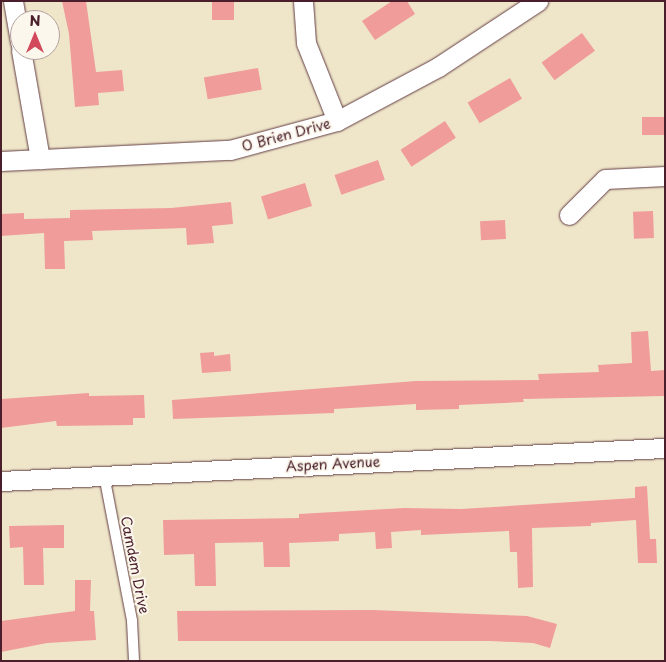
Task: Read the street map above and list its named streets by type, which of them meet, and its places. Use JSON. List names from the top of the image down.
{
  "streets": {
    "street": ["O Brien Drive", "Aspen Avenue"],
    "lane": ["Camdem Drive"]
  },
  "crossings": [
    ["Aspen Avenue", "Camdem Drive"]
  ],
  "north": "top"
}
